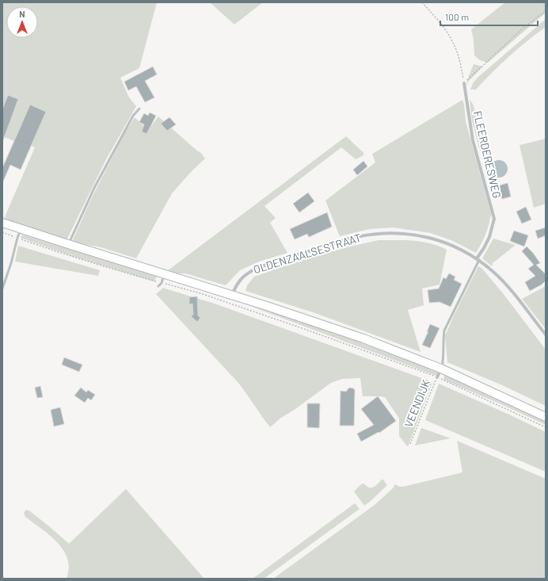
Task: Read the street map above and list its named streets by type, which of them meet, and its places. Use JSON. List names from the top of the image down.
{
  "streets": {
    "street": ["FLEERDERESWEG", "OLDENZAALSESTRAAT", "VEENDIJK"]
  },
  "crossings": [
    ["FLEERDERESWEG", "OLDENZAALSESTRAAT"]
  ],
  "scale_bar": "100 m",
  "north": "top"
}
